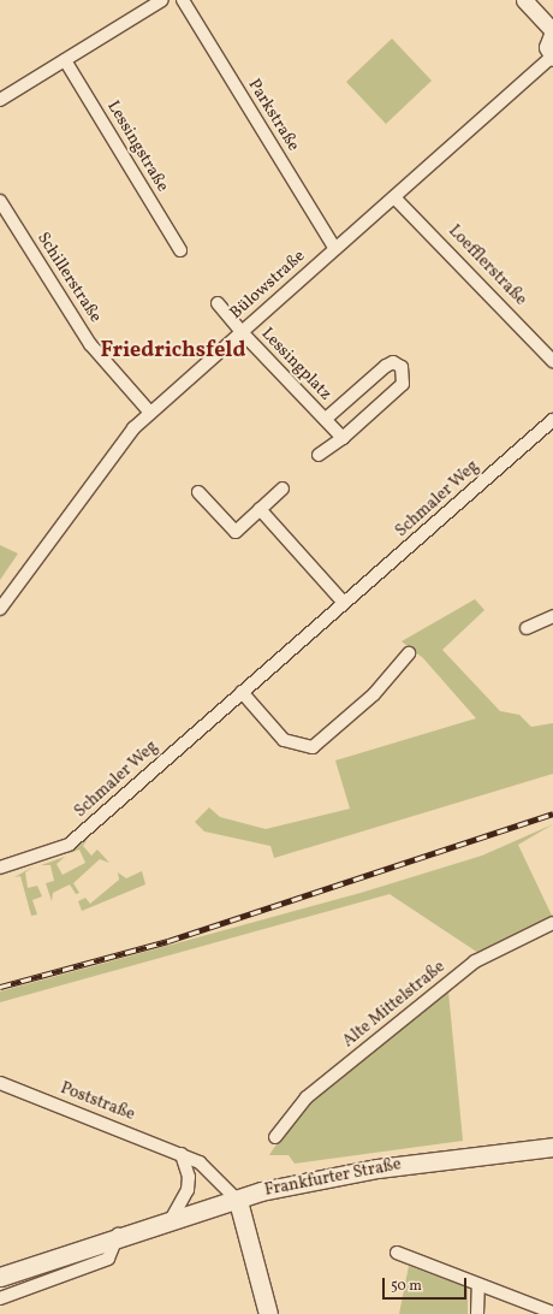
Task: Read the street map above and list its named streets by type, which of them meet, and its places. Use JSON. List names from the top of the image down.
{
  "streets": {
    "main road": ["Frankfurter Straße"],
    "street": [
      "Parkstraße",
      "Lessingstraße",
      "Loefflerstraße",
      "Schillerstraße",
      "Bülowstraße",
      "Lessingplatz",
      "Schmaler Weg",
      "Alte Mittelstraße",
      "Poststraße"
    ]
  },
  "crossings": [
    ["Parkstraße", "Bülowstraße"],
    ["Loefflerstraße", "Bülowstraße"],
    ["Schillerstraße", "Bülowstraße"],
    ["Bülowstraße", "Lessingplatz"],
    ["Poststraße", "Frankfurter Straße"]
  ],
  "districts": ["Friedrichsfeld"],
  "scale_bar": "50 m"
}
